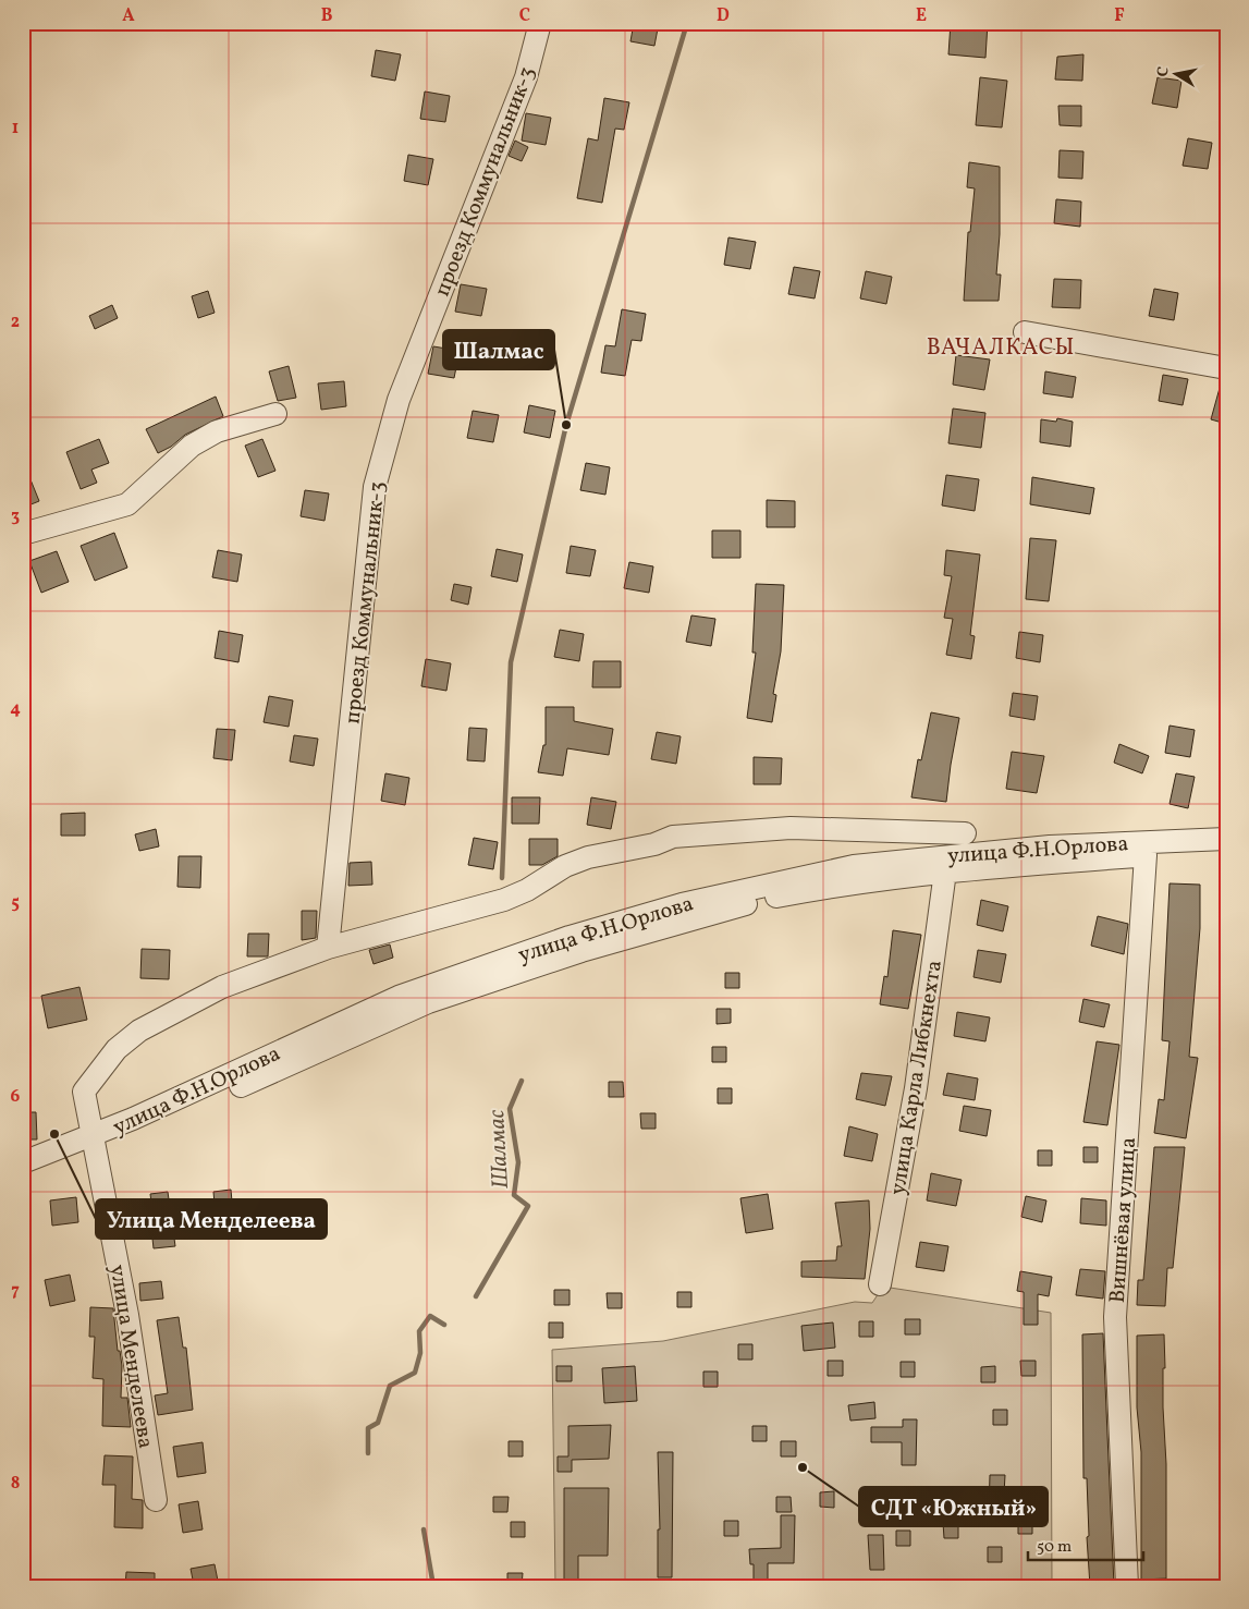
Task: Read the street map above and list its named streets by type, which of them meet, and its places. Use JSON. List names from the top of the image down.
{
  "streets": {
    "street": [
      "проезд Коммунальник-3",
      "улица Ф.Н.Орлова",
      "улица Карла Либкнехта",
      "Вишнёвая улица",
      "улица Менделеева"
    ]
  },
  "crossings": [
    ["проезд Коммунальник-3", "улица Менделеева"],
    ["улица Ф.Н.Орлова", "улица Карла Либкнехта"],
    ["улица Ф.Н.Орлова", "Вишнёвая улица"],
    ["улица Ф.Н.Орлова", "улица Менделеева"],
    ["улица Карла Либкнехта", "улица Менделеева"]
  ],
  "districts": ["ВАЧАЛКАСЫ"],
  "water": ["Шалмас"],
  "places": ["Шалмас", "Улица Менделеева", "СДТ «Южный»"],
  "scale_bar": "50 m",
  "north": "left",
  "grid": {
    "columns": [
      "A",
      "B",
      "C",
      "D",
      "E",
      "F"
    ],
    "rows": [
      "1",
      "2",
      "3",
      "4",
      "5",
      "6",
      "7",
      "8"
    ]
  }
}
